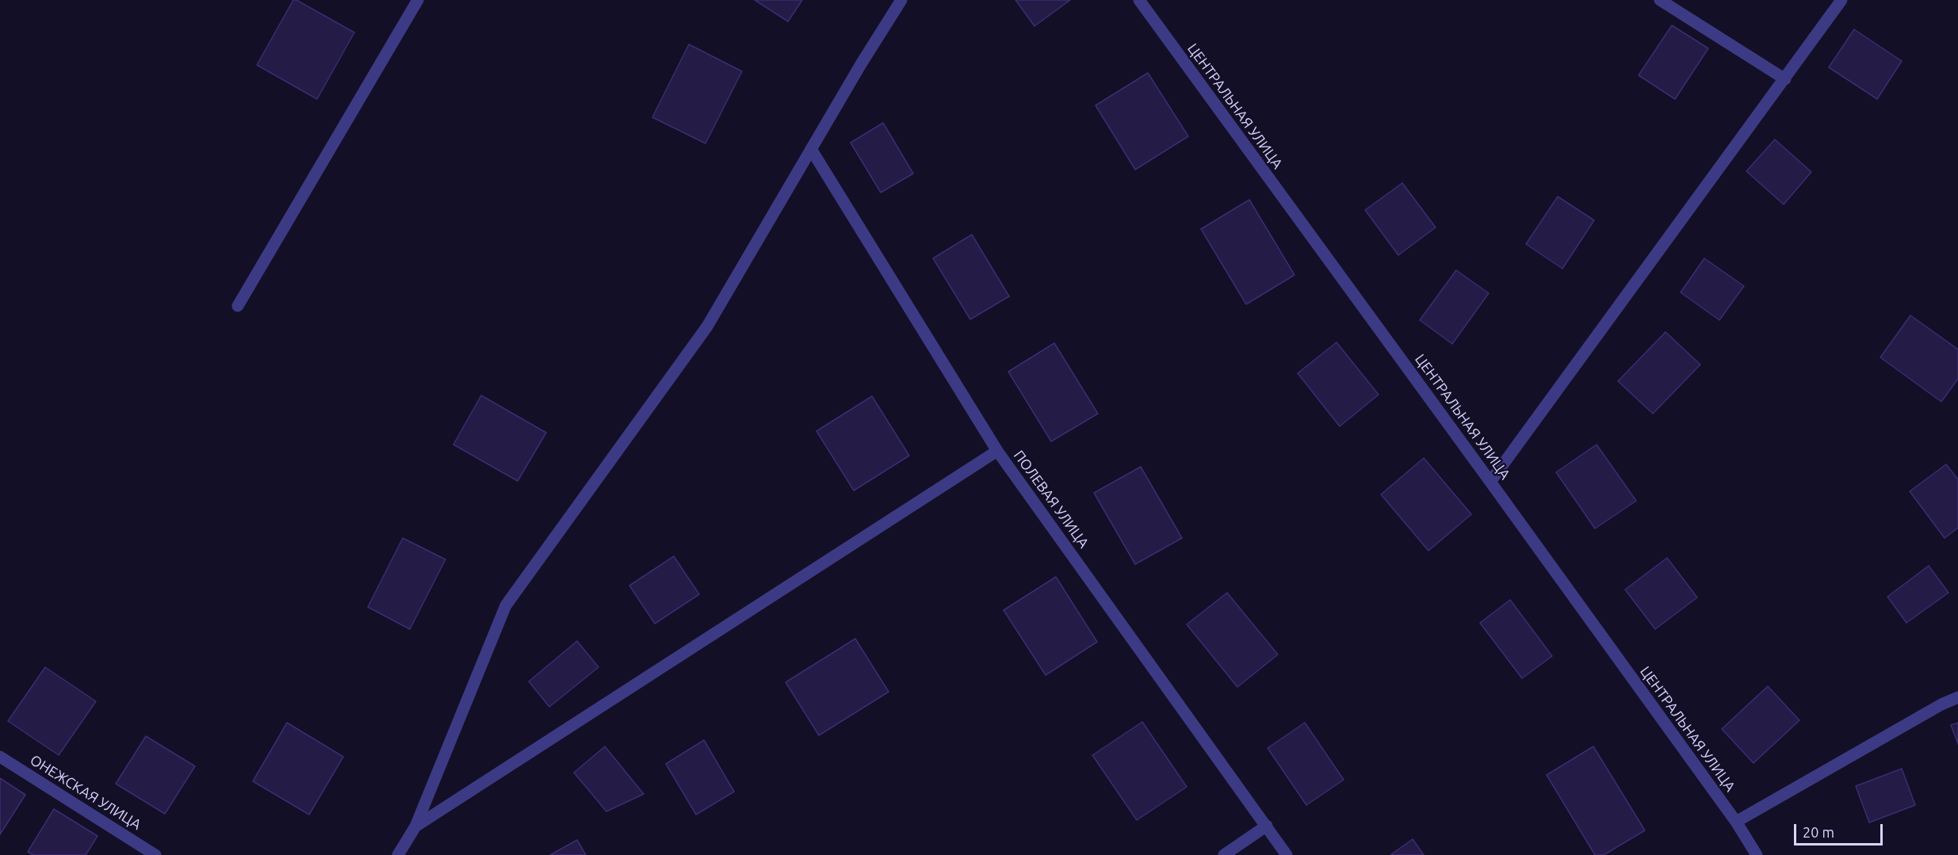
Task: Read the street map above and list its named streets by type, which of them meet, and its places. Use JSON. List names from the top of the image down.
{
  "streets": {
    "street": ["ЦЕНТРАЛЬНАЯ УЛИЦА", "ПОЛЕВАЯ УЛИЦА", "ОНЕЖСКАЯ УЛИЦА"]
  },
  "scale_bar": "20 m"
}
